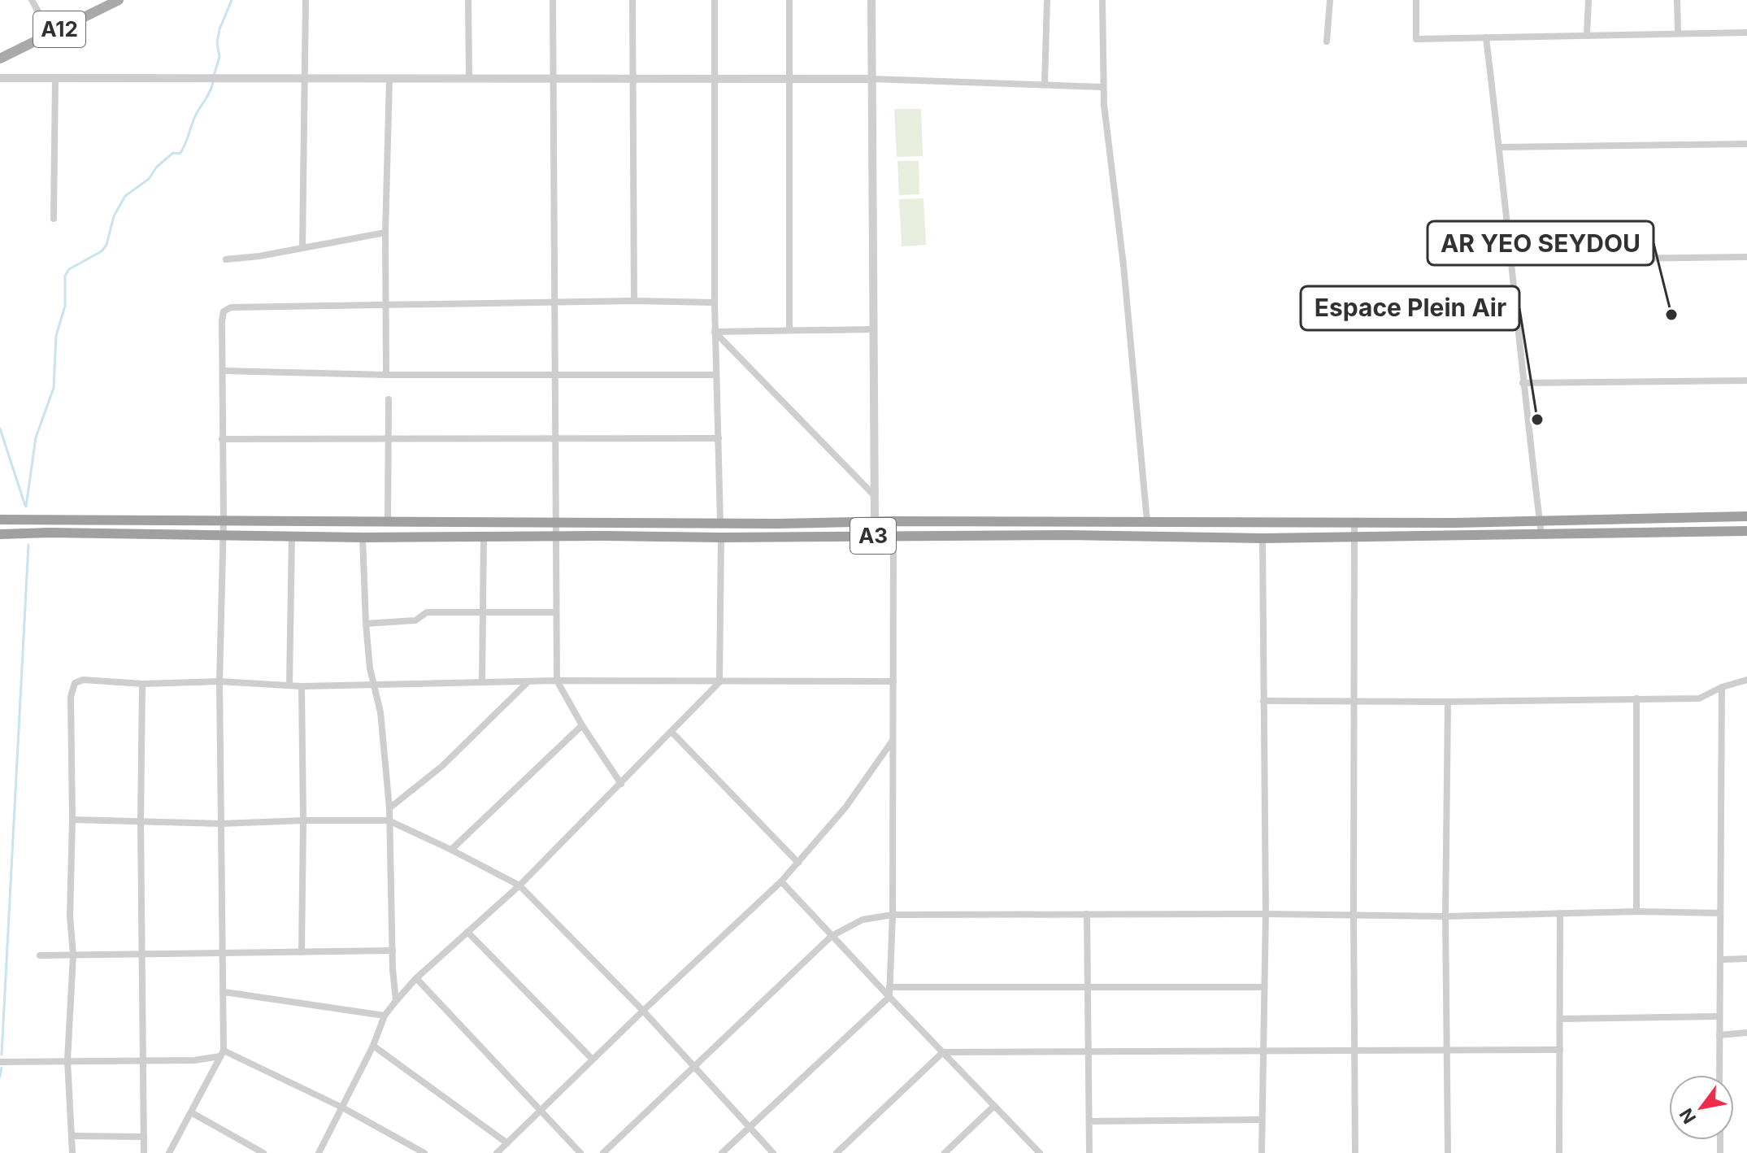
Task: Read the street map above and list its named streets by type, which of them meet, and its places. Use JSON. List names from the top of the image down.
{
  "streets": {
    "highway": ["A3"],
    "main road": ["A12"]
  },
  "places": ["AR YEO SEYDOU", "Espace Plein Air"],
  "north": "bottom left"
}
